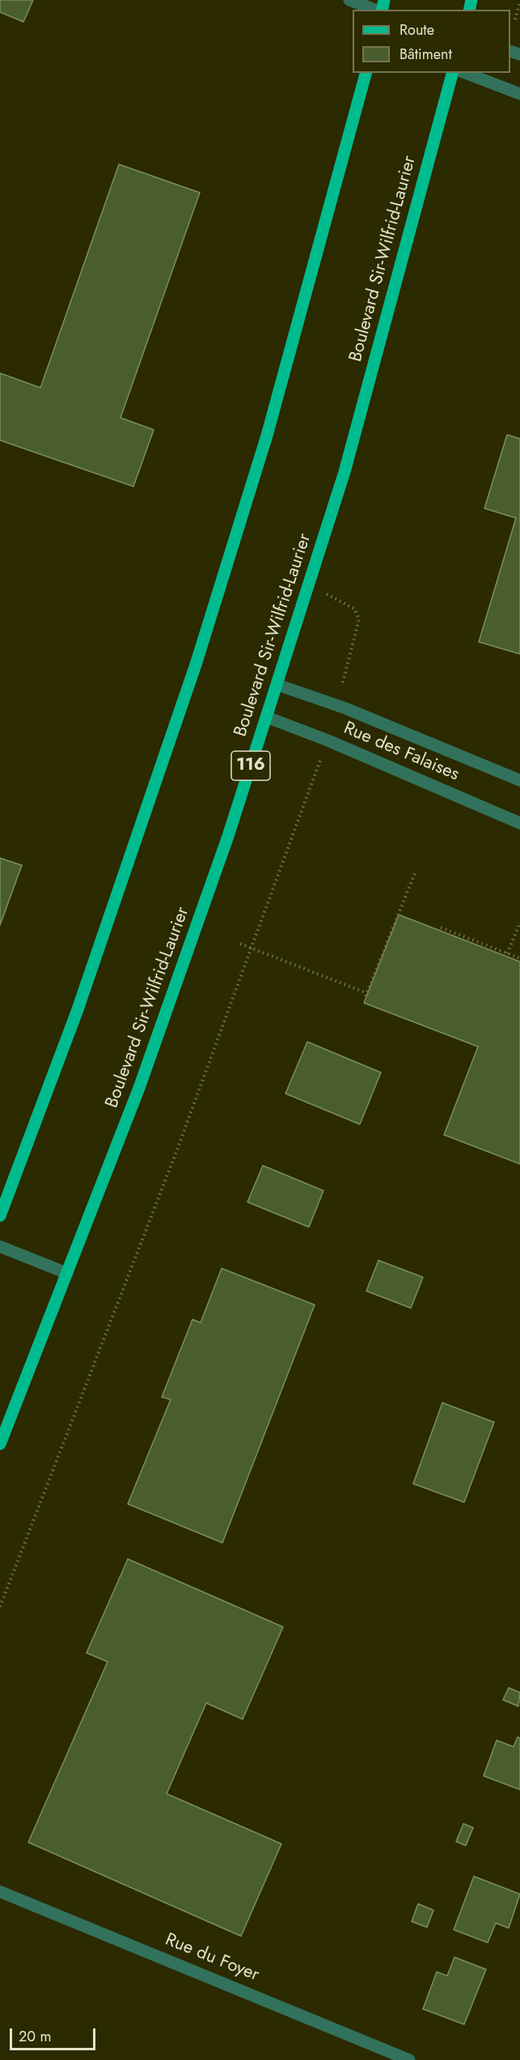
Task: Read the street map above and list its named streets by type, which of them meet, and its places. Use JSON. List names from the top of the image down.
{
  "streets": {
    "main road": ["Boulevard Sir-Wilfrid-Laurier", "116"],
    "street": ["Rue des Falaises", "Rue du Foyer"]
  },
  "crossings": [
    ["Boulevard Sir-Wilfrid-Laurier", "Rue des Falaises"]
  ],
  "legend": ["Route", "Bâtiment"],
  "scale_bar": "20 m"
}
